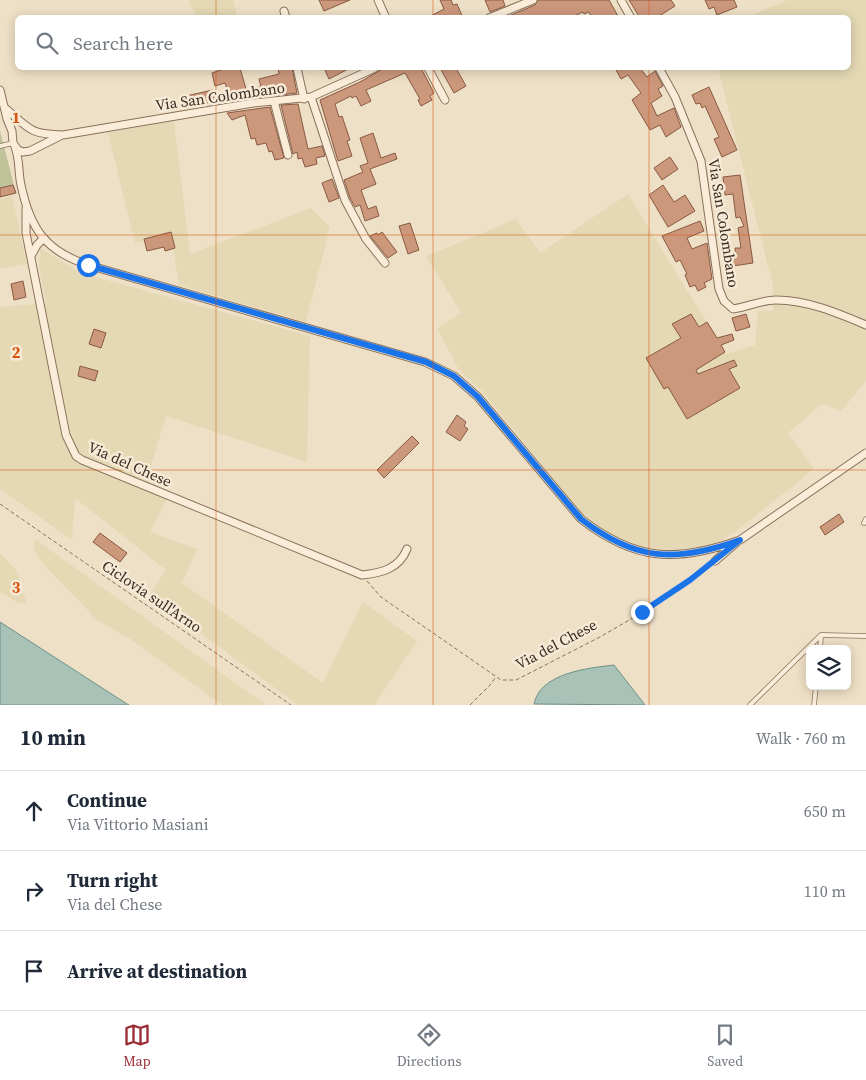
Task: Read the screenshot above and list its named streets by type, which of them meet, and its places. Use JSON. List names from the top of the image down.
{
  "streets": {
    "street": ["Via San Colombano", "Via del Chese"],
    "path": ["Ciclovia sull'Arno"]
  },
  "crossings": [
    ["Via San Colombano", "Via del Chese"]
  ],
  "page": {
    "search": "Search here",
    "heading": ["10 min", "Walk · 760 m"],
    "list": [
      ["Continue", "Via Vittorio Masiani", "650 m"],
      ["Turn right", "Via del Chese", "110 m"],
      "Arrive at destination"
    ],
    "nav": ["Map", "Directions", "Saved"]
  },
  "grid": {
    "rows": ["1", "2", "3"]
  }
}
